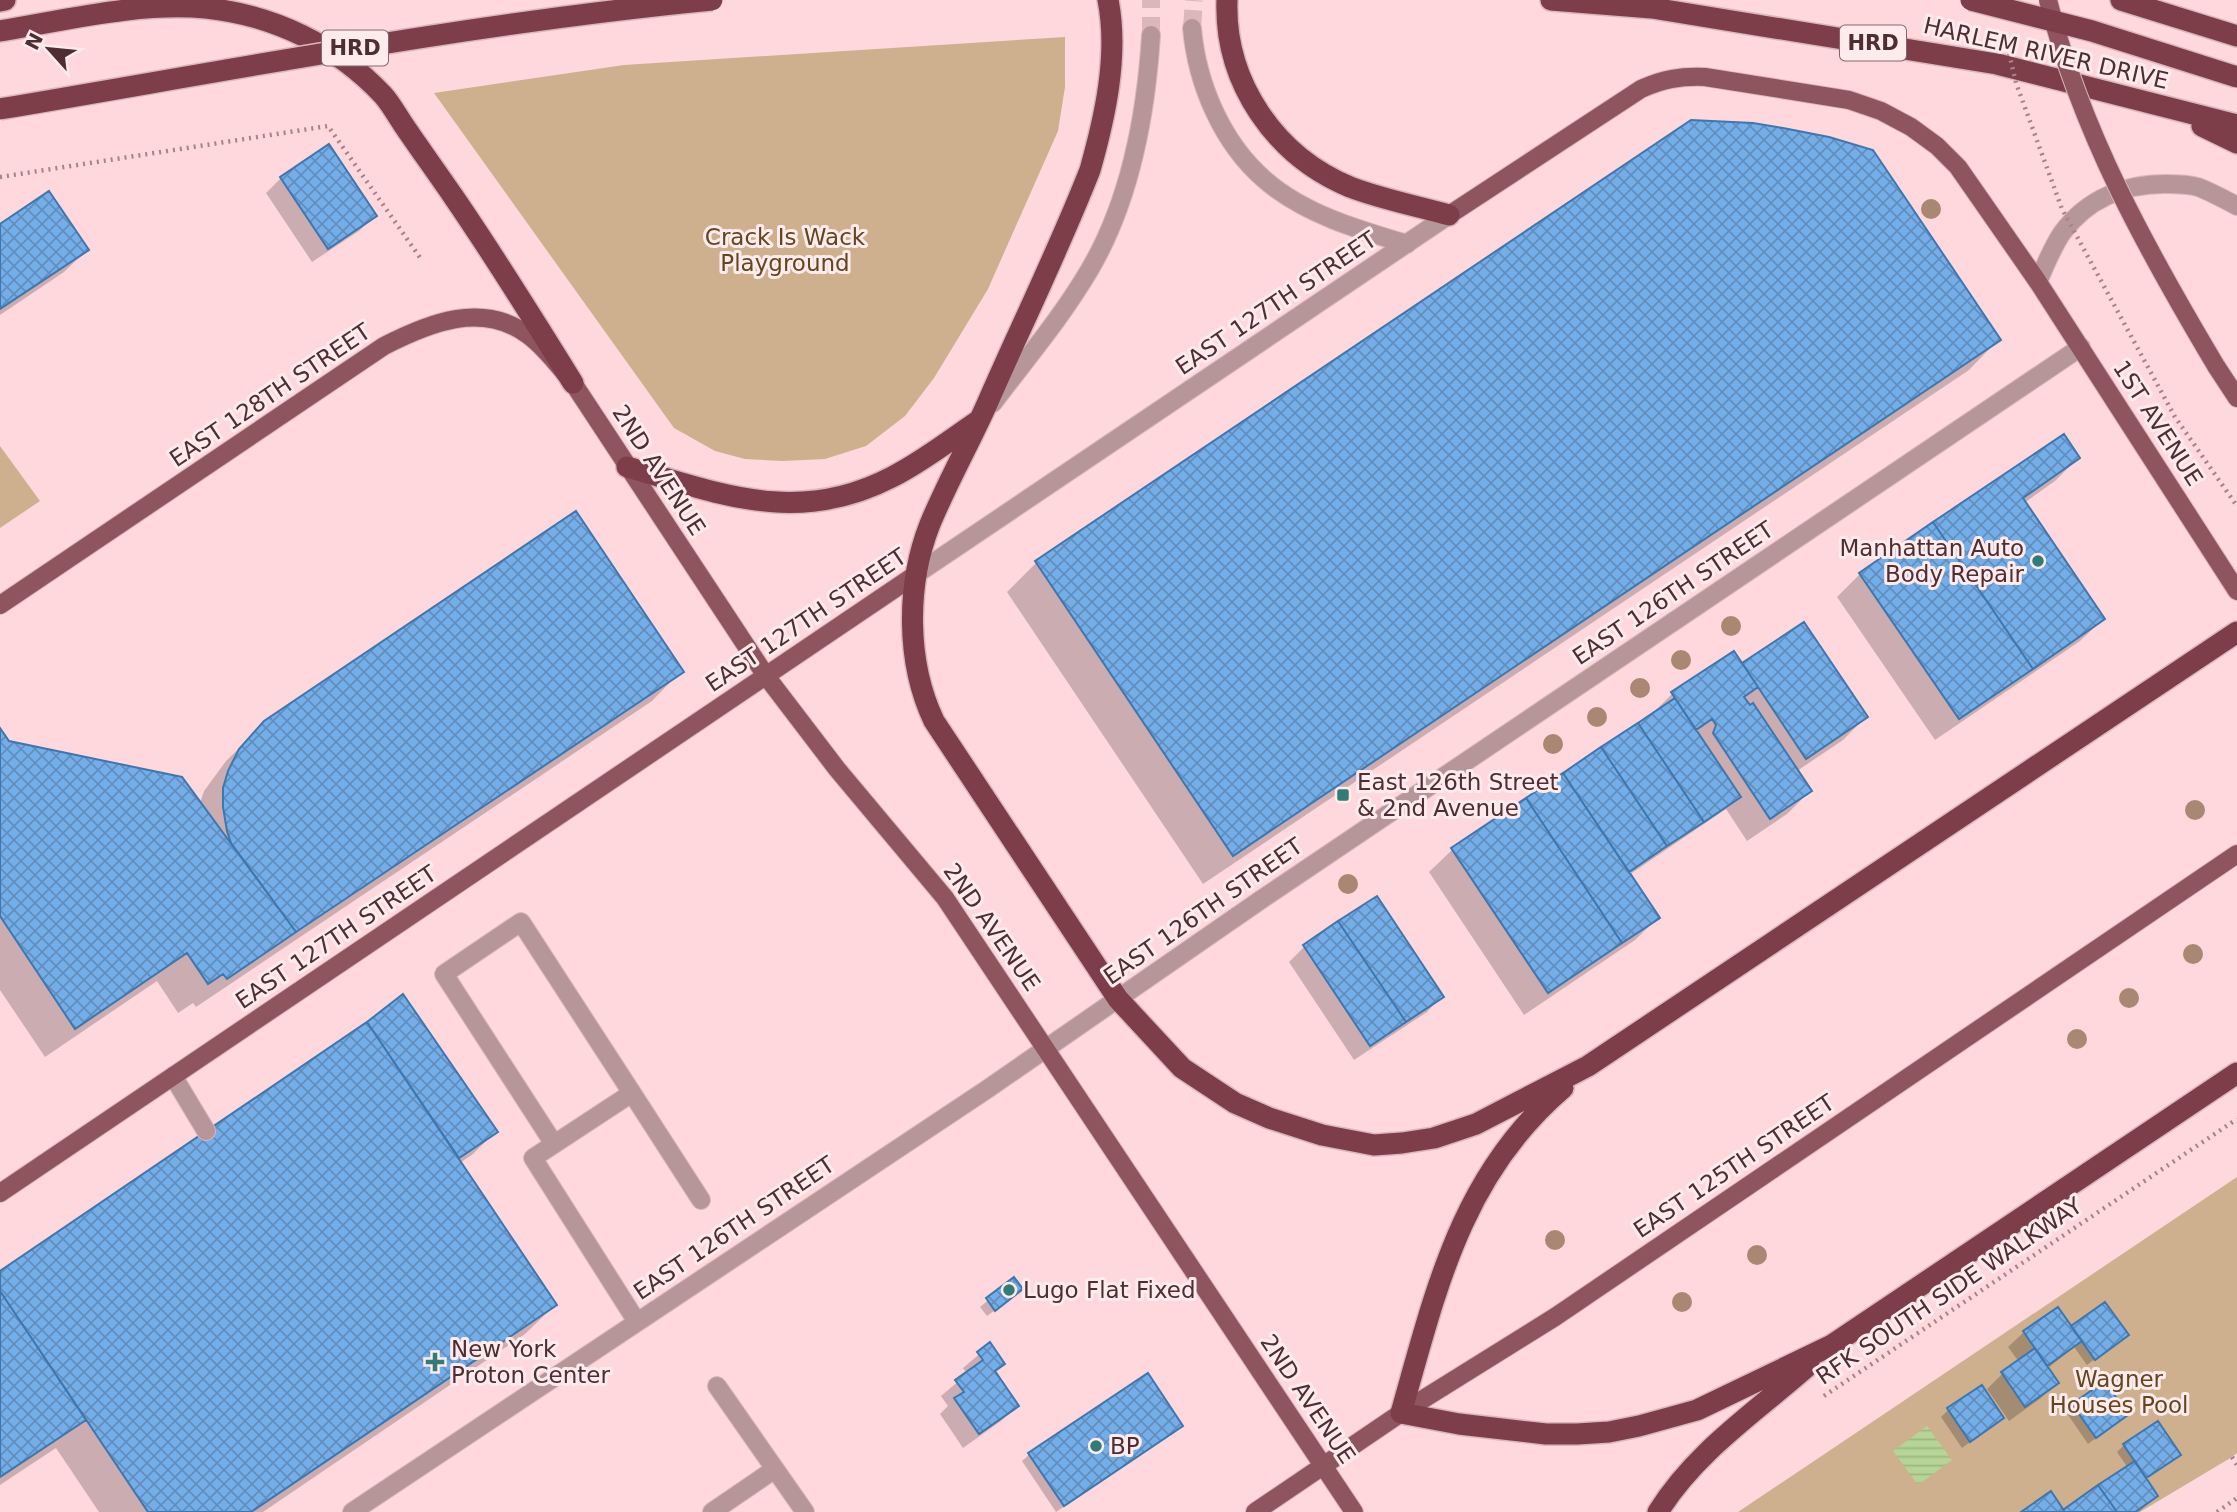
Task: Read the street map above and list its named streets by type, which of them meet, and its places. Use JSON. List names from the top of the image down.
{
  "streets": {
    "highway": ["HRD", "HARLEM RIVER DRIVE"],
    "main road": [
      "EAST 127TH STREET",
      "EAST 128TH STREET",
      "1ST AVENUE",
      "2ND AVENUE",
      "EAST 125TH STREET"
    ],
    "street": ["EAST 126TH STREET"],
    "path": ["RFK SOUTH SIDE WALKWAY"]
  },
  "crossings": [
    ["EAST 127TH STREET", "1ST AVENUE"],
    ["EAST 127TH STREET", "2ND AVENUE"],
    ["EAST 128TH STREET", "2ND AVENUE"],
    ["1ST AVENUE", "EAST 126TH STREET"],
    ["2ND AVENUE", "EAST 126TH STREET"],
    ["2ND AVENUE", "EAST 125TH STREET"]
  ],
  "parks": ["Crack Is Wack Playground", "Wagner Houses Pool"],
  "places": {
    "other": ["Manhattan Auto Body Repair", "Lugo Flat Fixed", "BP"],
    "transit": ["East 126th Street & 2nd Avenue"],
    "health": ["New York Proton Center"]
  },
  "north": "top left"
}
